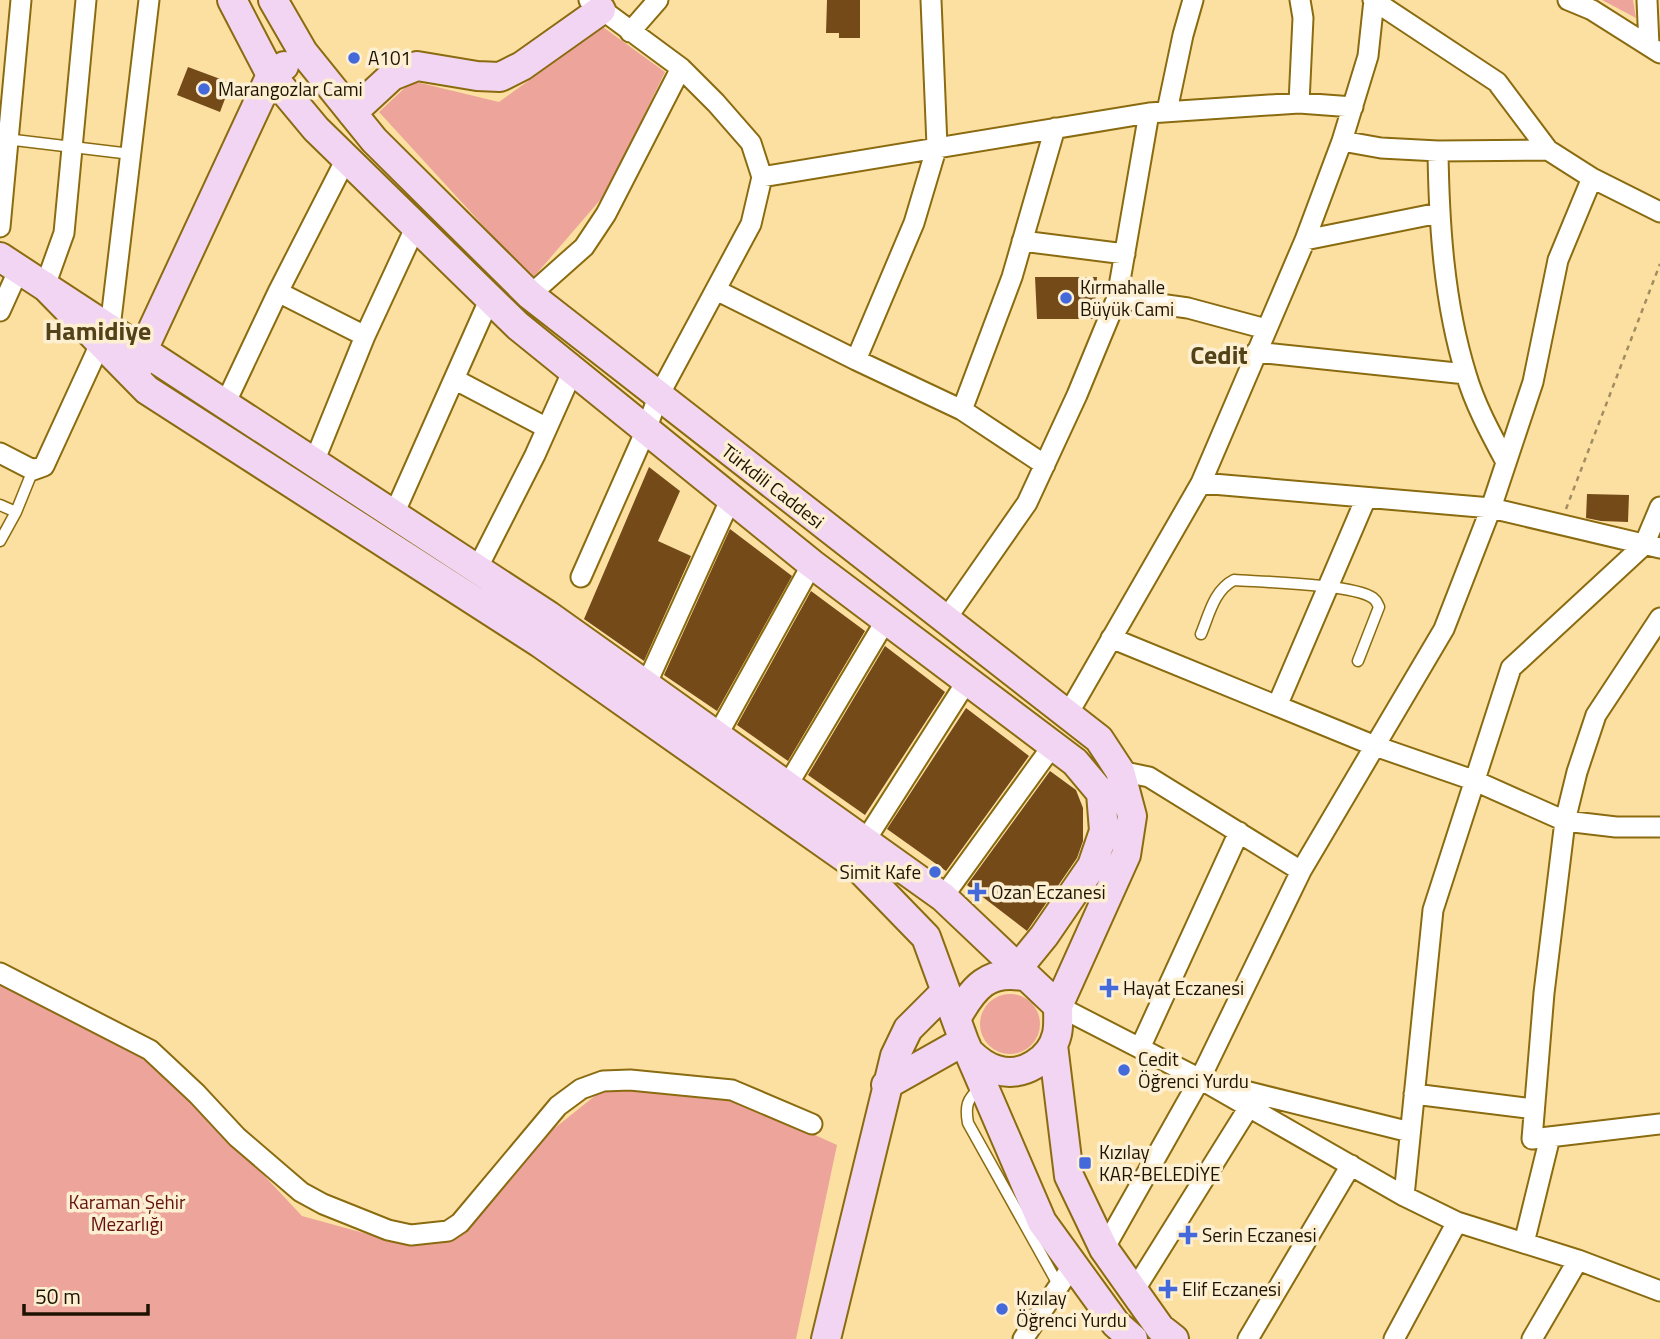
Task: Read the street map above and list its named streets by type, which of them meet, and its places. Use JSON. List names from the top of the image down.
{
  "streets": {
    "main road": ["Türkdili Caddesi"]
  },
  "districts": ["Hamidiye", "Cedit"],
  "parks": ["Karaman Şehir Mezarlığı"],
  "places": {
    "other": [
      "A101",
      "Marangozlar Cami",
      "Kırmahalle Büyük Cami",
      "Simit Kafe",
      "Cedit Öğrenci Yurdu",
      "Kızılay Öğrenci Yurdu"
    ],
    "health": [
      "Ozan Eczanesi",
      "Hayat Eczanesi",
      "Serin Eczanesi",
      "Elif Eczanesi"
    ],
    "transit": ["Kızılay KAR-BELEDİYE"]
  },
  "scale_bar": "50 m"
}
